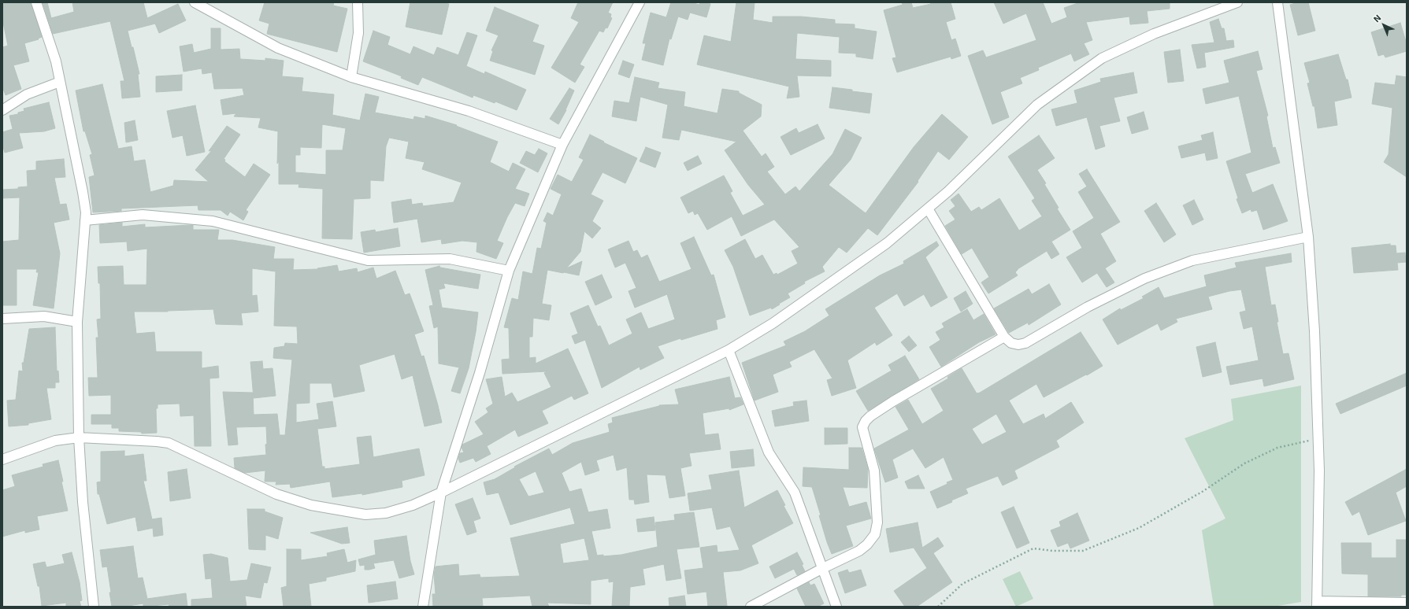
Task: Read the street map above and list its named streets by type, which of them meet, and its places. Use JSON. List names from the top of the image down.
{
  "north": "top left"
}
